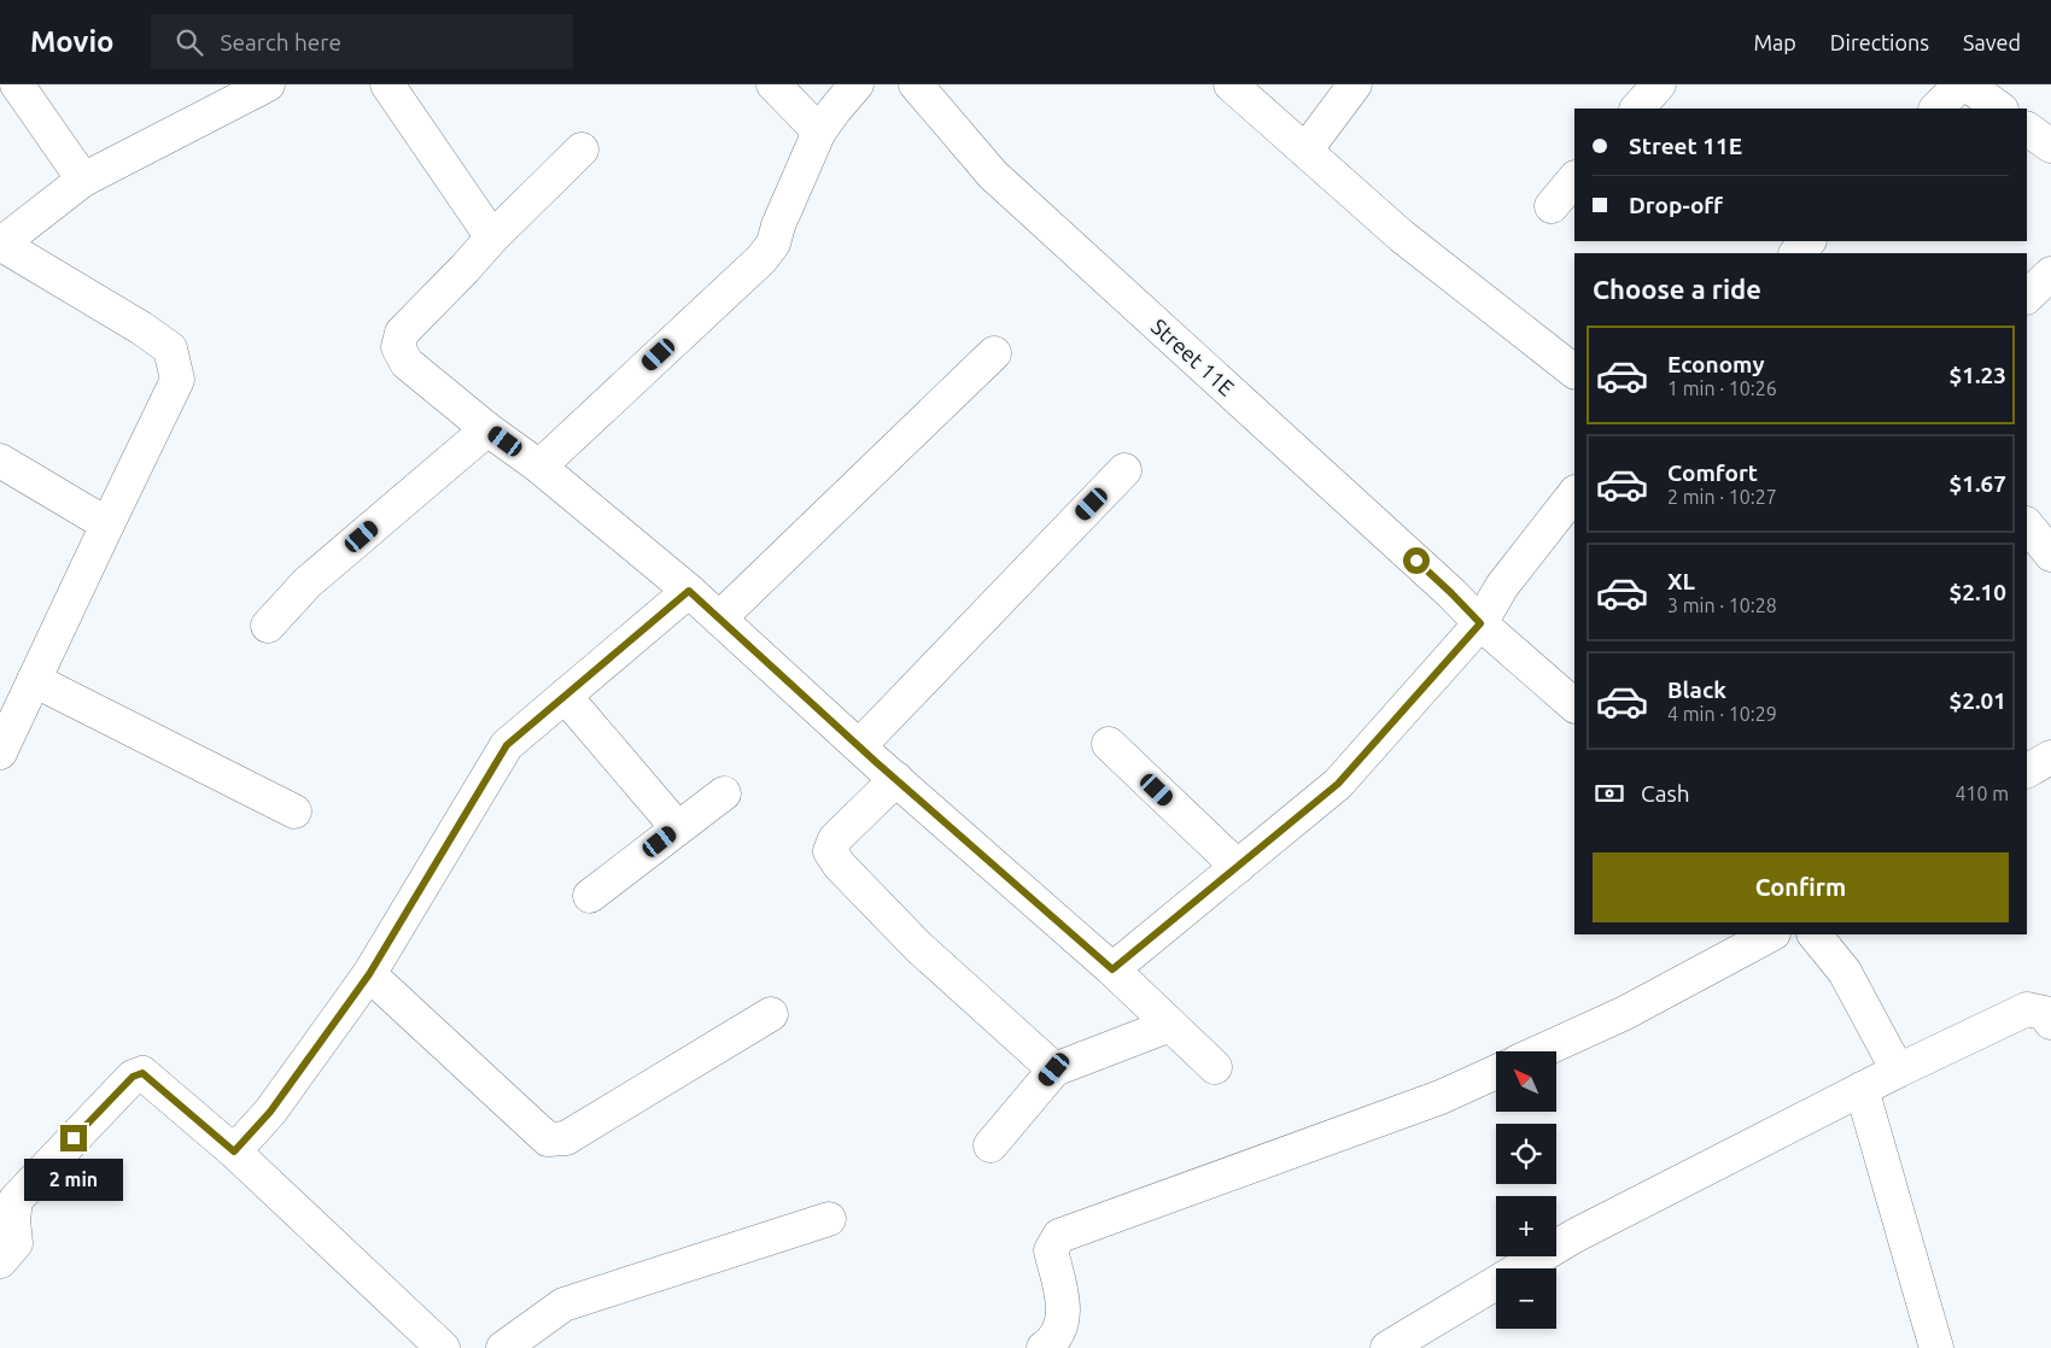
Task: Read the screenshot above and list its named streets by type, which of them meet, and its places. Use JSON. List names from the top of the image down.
{
  "streets": {
    "street": ["Street 11E"]
  },
  "north": "top left",
  "page": {
    "header": "Movio",
    "search": "Search here",
    "nav": ["Map", "Directions", "Saved"],
    "banner": ["Street 11E", "Drop-off"],
    "heading": "Choose a ride",
    "list": [
      {
        "name": "Economy",
        "note": "1 min · 10:26",
        "value": "$1.23"
      },
      {
        "name": "Comfort",
        "note": "2 min · 10:27",
        "value": "$1.67"
      },
      {
        "name": "XL",
        "note": "3 min · 10:28",
        "value": "$2.10"
      },
      {
        "name": "Black",
        "note": "4 min · 10:29",
        "value": "$2.01"
      }
    ],
    "pay": ["Cash", "410 m"],
    "buttons": "Confirm",
    "map_buttons": ["+", "−"],
    "bubble": "2 min"
  }
}
